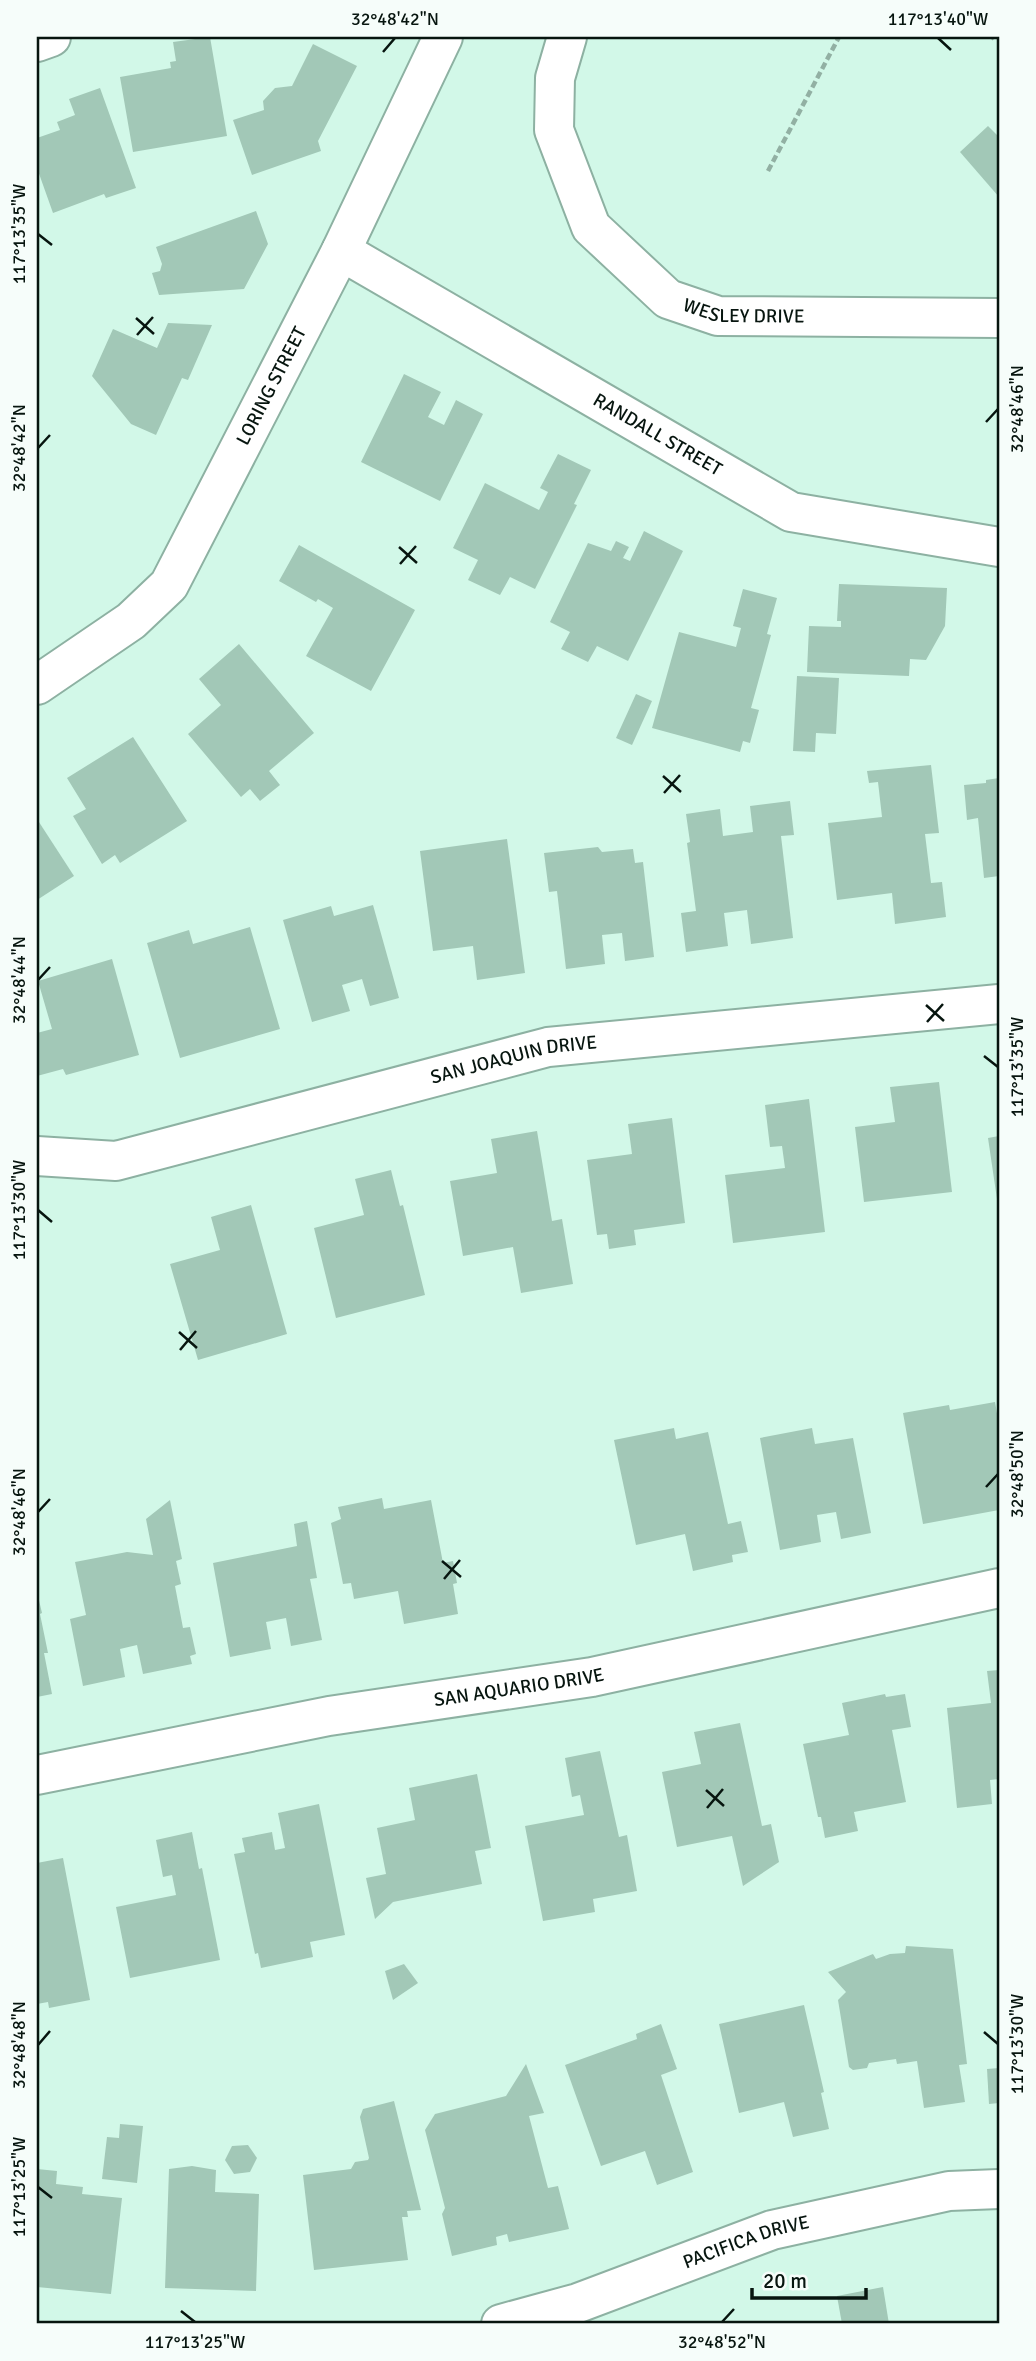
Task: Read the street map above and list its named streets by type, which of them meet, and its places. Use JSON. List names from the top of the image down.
{
  "streets": {
    "street": [
      "WESLEY DRIVE",
      "LORING STREET",
      "RANDALL STREET",
      "SAN JOAQUIN DRIVE",
      "SAN AQUARIO DRIVE",
      "PACIFICA DRIVE"
    ]
  },
  "crossings": [
    ["LORING STREET", "RANDALL STREET"]
  ],
  "scale_bar": "20 m",
  "coordinates": [
    "32°48'42\"N",
    "117°13'40\"W",
    "117°13'35\"W",
    "32°48'46\"N",
    "32°48'44\"N",
    "117°13'30\"W",
    "32°48'50\"N",
    "32°48'48\"N",
    "117°13'25\"W",
    "32°48'52\"N"
  ]
}
